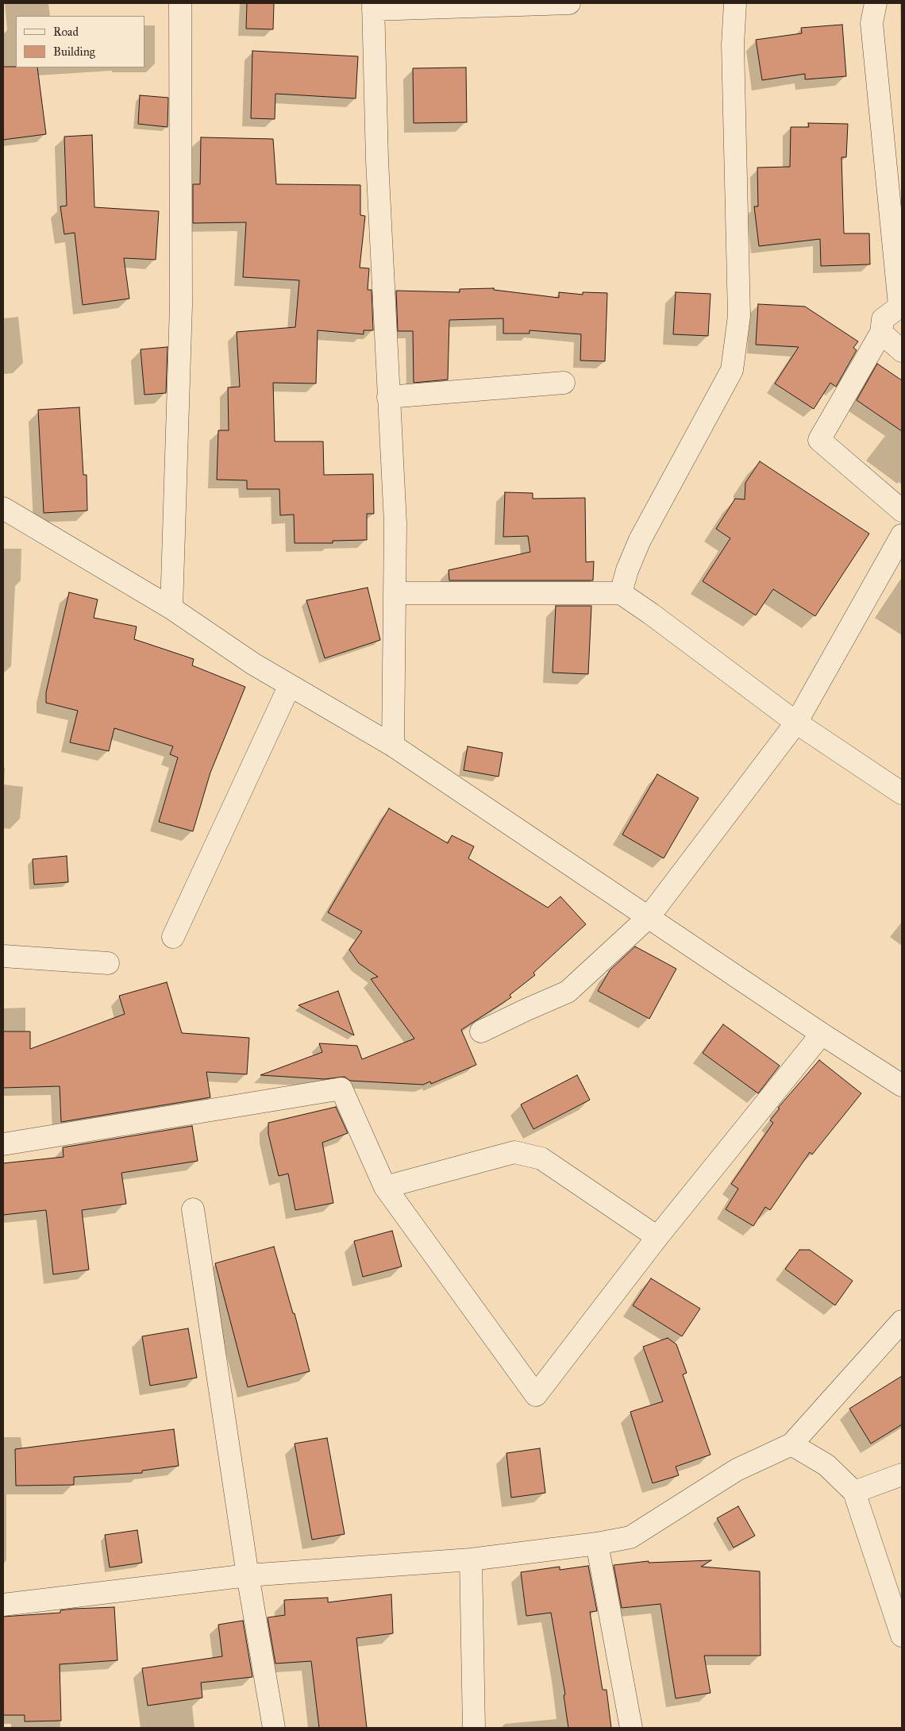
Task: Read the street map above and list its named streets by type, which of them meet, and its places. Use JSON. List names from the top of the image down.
{
  "legend": ["Road", "Building"]
}
